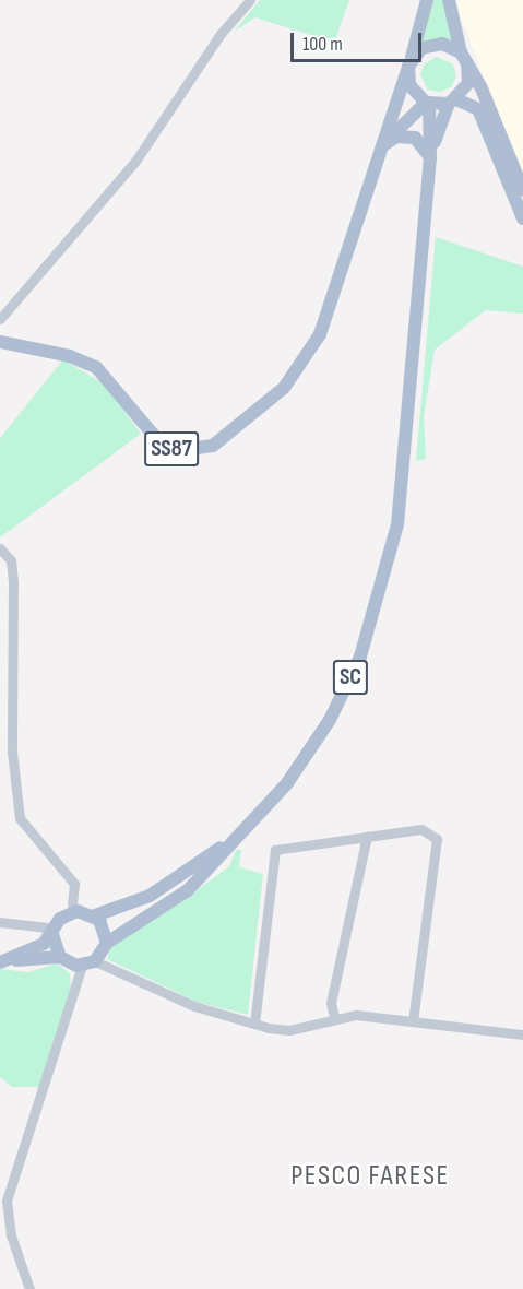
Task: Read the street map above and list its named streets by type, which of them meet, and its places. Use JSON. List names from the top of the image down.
{
  "streets": {
    "main road": ["SS87", "SC"]
  },
  "crossings": [
    ["SS87", "SC"]
  ],
  "districts": ["PESCO FARESE"],
  "scale_bar": "100 m"
}
